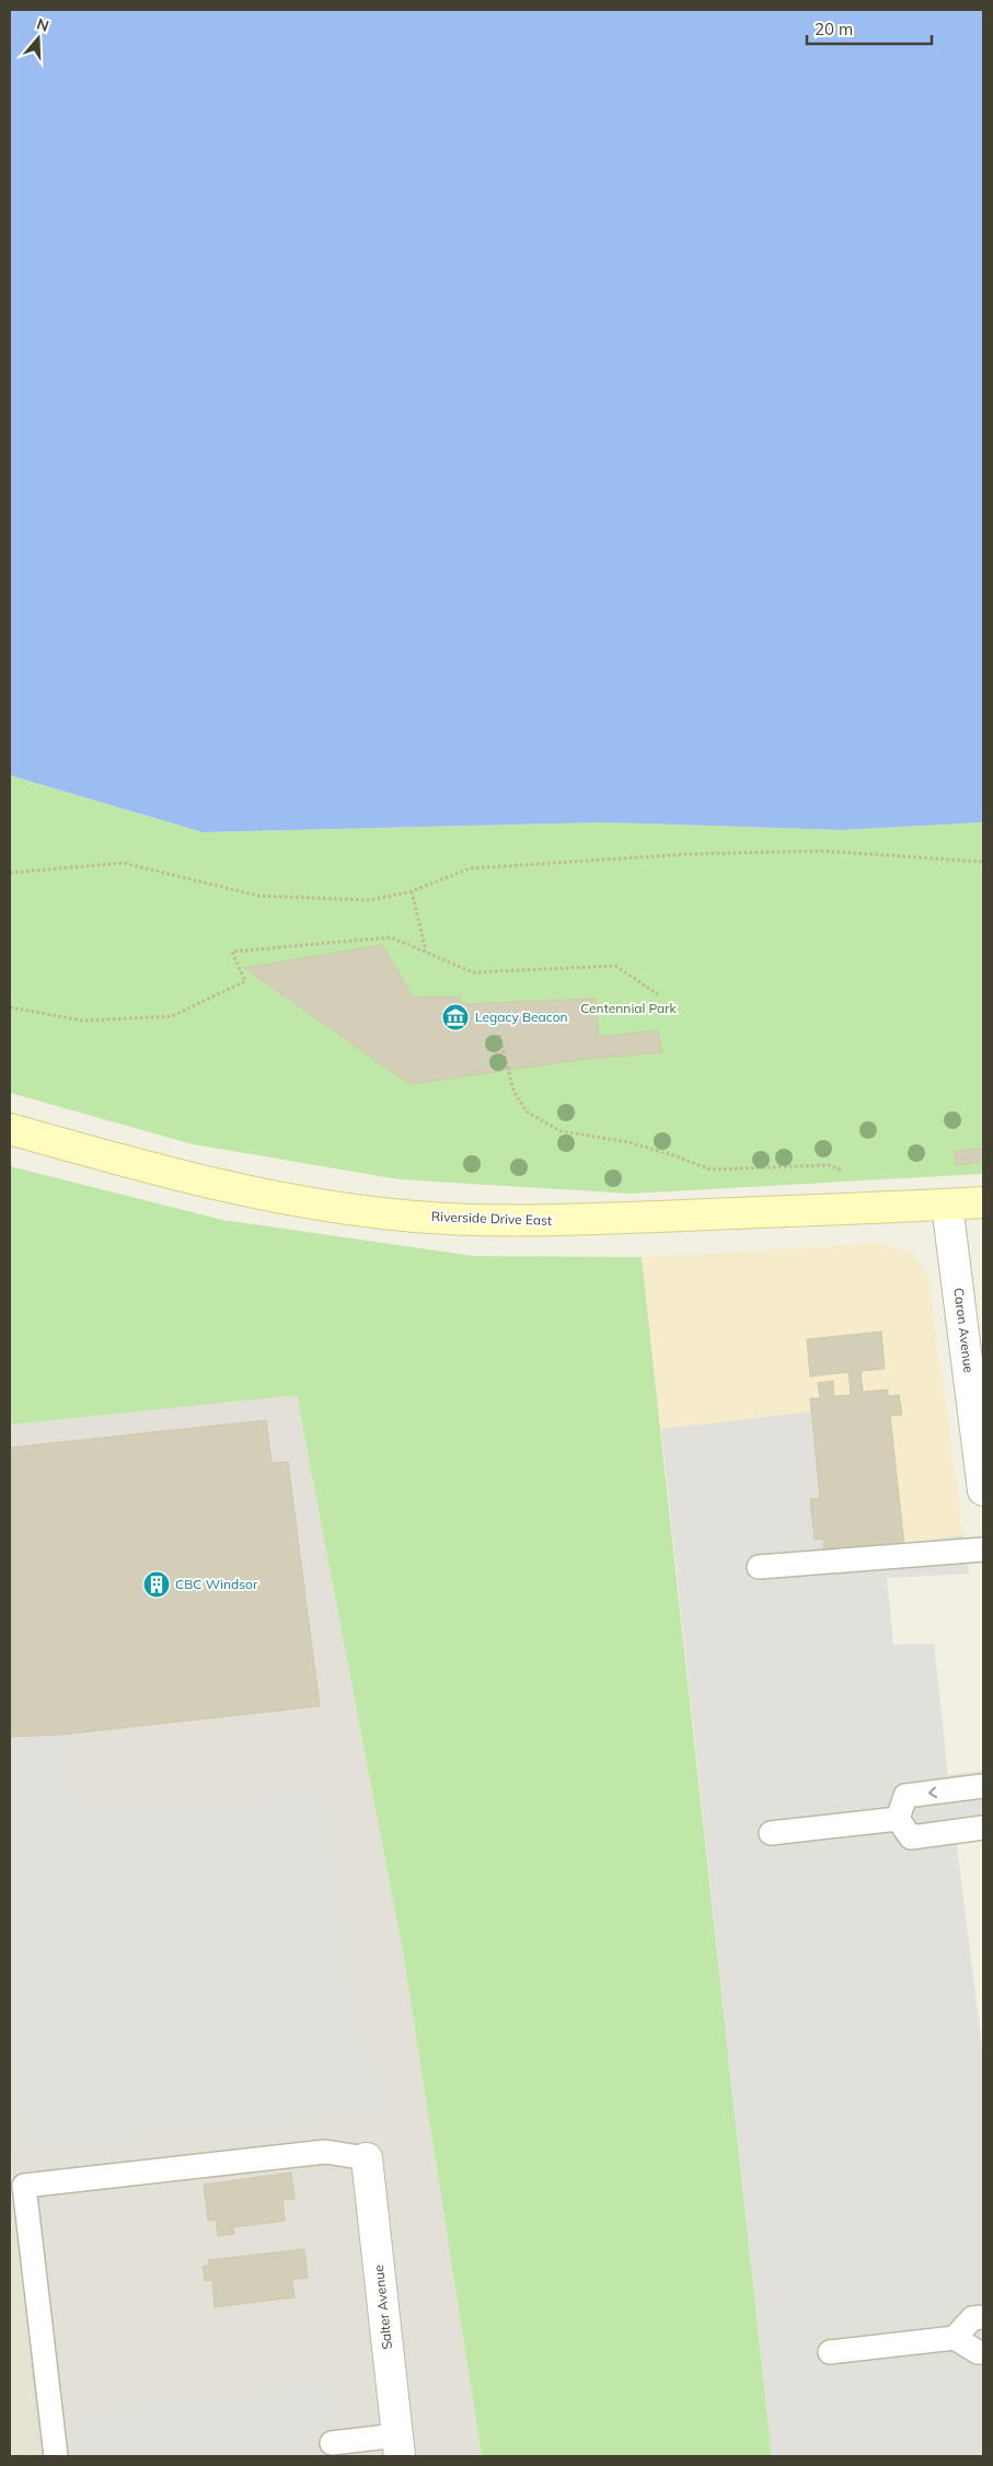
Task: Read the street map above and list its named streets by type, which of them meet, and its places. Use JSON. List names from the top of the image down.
{
  "streets": {
    "main road": ["Riverside Drive East"],
    "street": ["Caron Avenue", "Salter Avenue"]
  },
  "crossings": [
    ["Riverside Drive East", "Caron Avenue"]
  ],
  "parks": ["Centennial Park"],
  "places": {
    "museum": ["Legacy Beacon"],
    "building": ["CBC Windsor"]
  },
  "scale_bar": "20 m",
  "north": "top"
}
